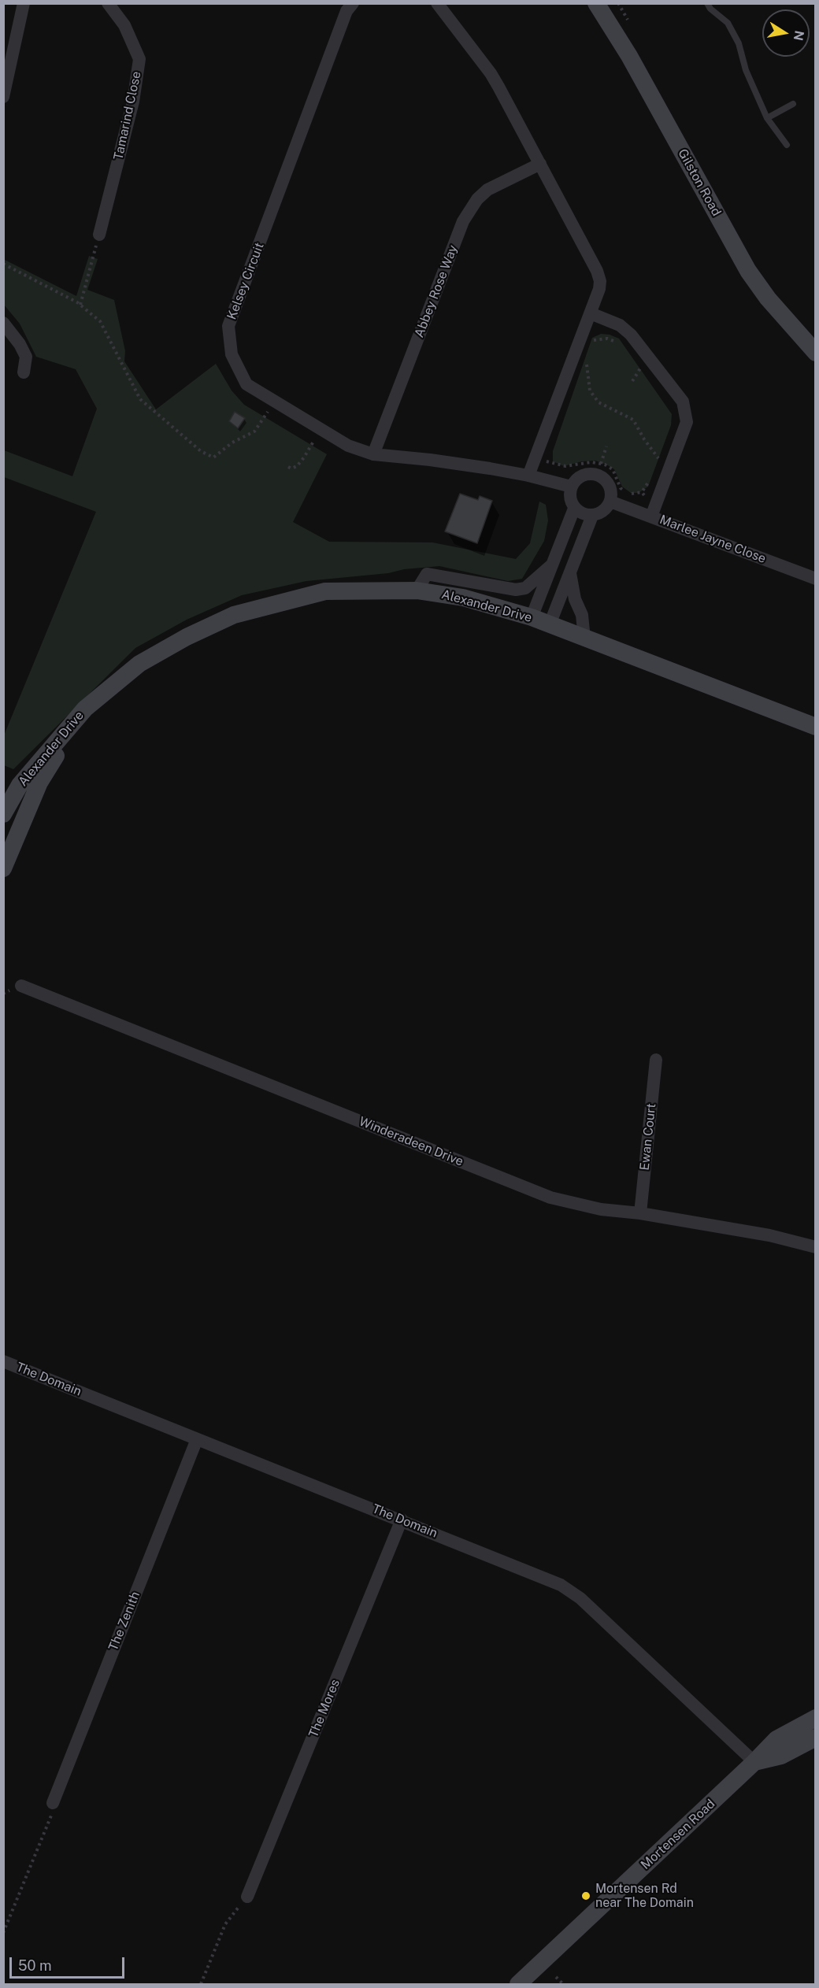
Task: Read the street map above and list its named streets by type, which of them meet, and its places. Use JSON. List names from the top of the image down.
{
  "streets": {
    "main road": ["Gilston Road", "Alexander Drive", "Mortensen Road"],
    "street": [
      "Tamarind Close",
      "Kelsey Circuit",
      "Abbey Rose Way",
      "Marlee Jayne Close",
      "Ewan Court",
      "Winderadeen Drive",
      "The Domain",
      "The Zenith",
      "The Mores"
    ]
  },
  "crossings": [
    ["Kelsey Circuit", "Abbey Rose Way"],
    ["Kelsey Circuit", "Marlee Jayne Close"],
    ["Ewan Court", "Winderadeen Drive"],
    ["The Domain", "The Zenith"],
    ["The Domain", "The Mores"],
    ["The Domain", "Mortensen Road"]
  ],
  "places": ["Mortensen Rd near The Domain"],
  "scale_bar": "50 m",
  "north": "right"
}
